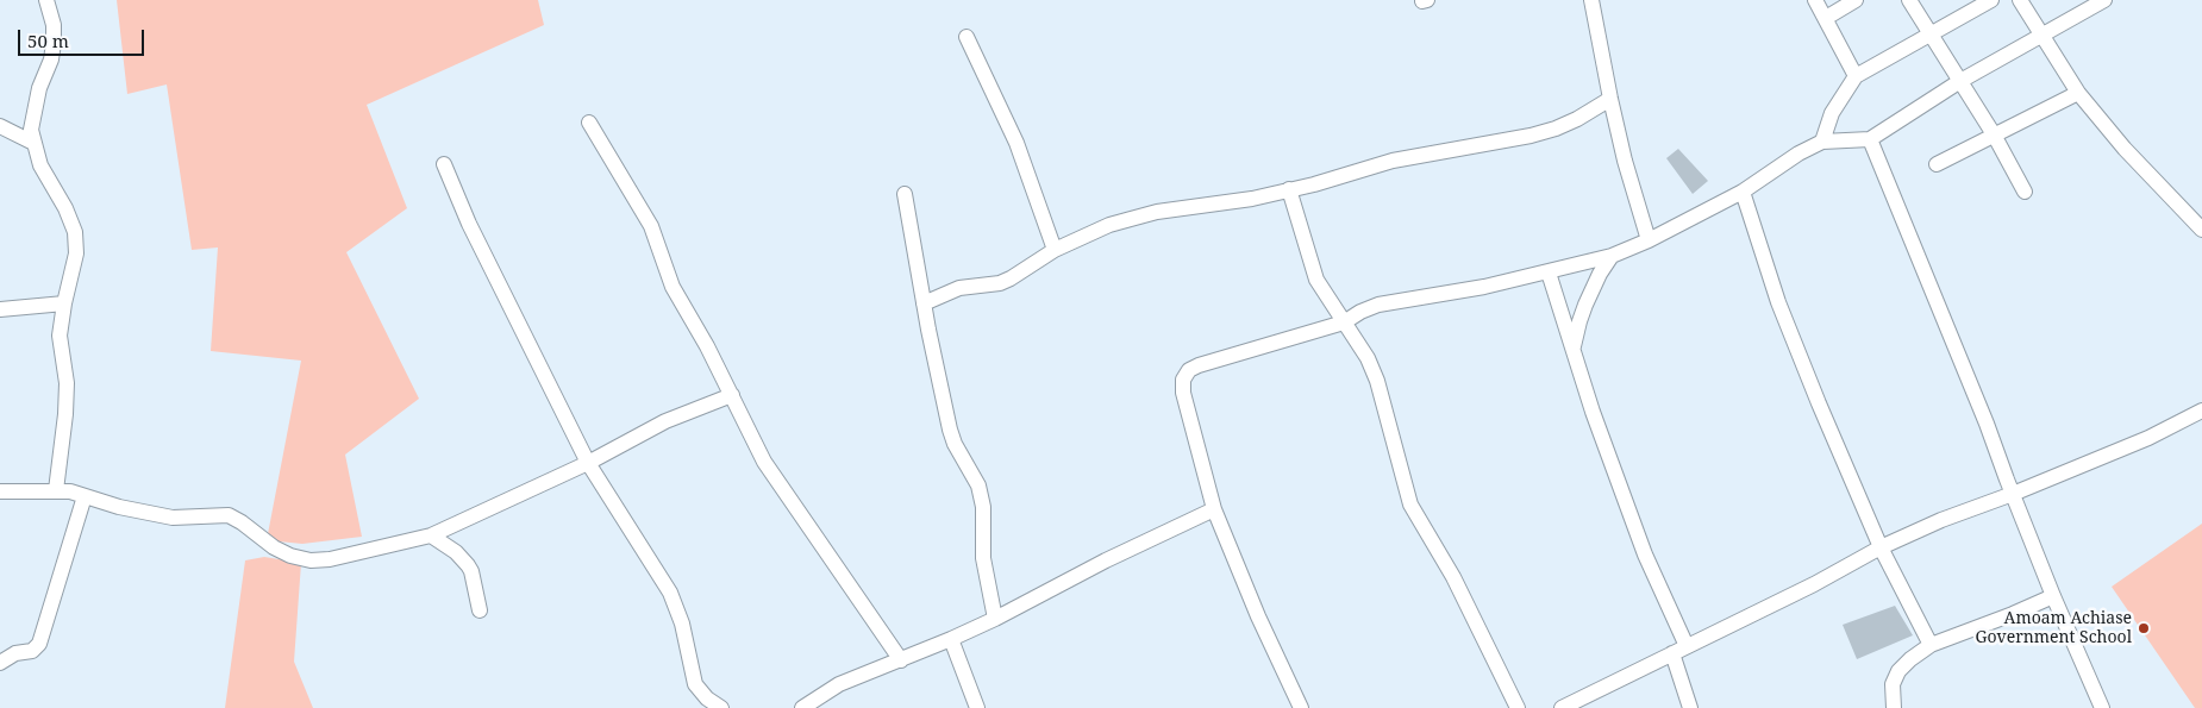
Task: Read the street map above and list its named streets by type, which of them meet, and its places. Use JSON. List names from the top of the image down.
{
  "places": ["Amoam Achiase Government School"],
  "scale_bar": "50 m"
}
